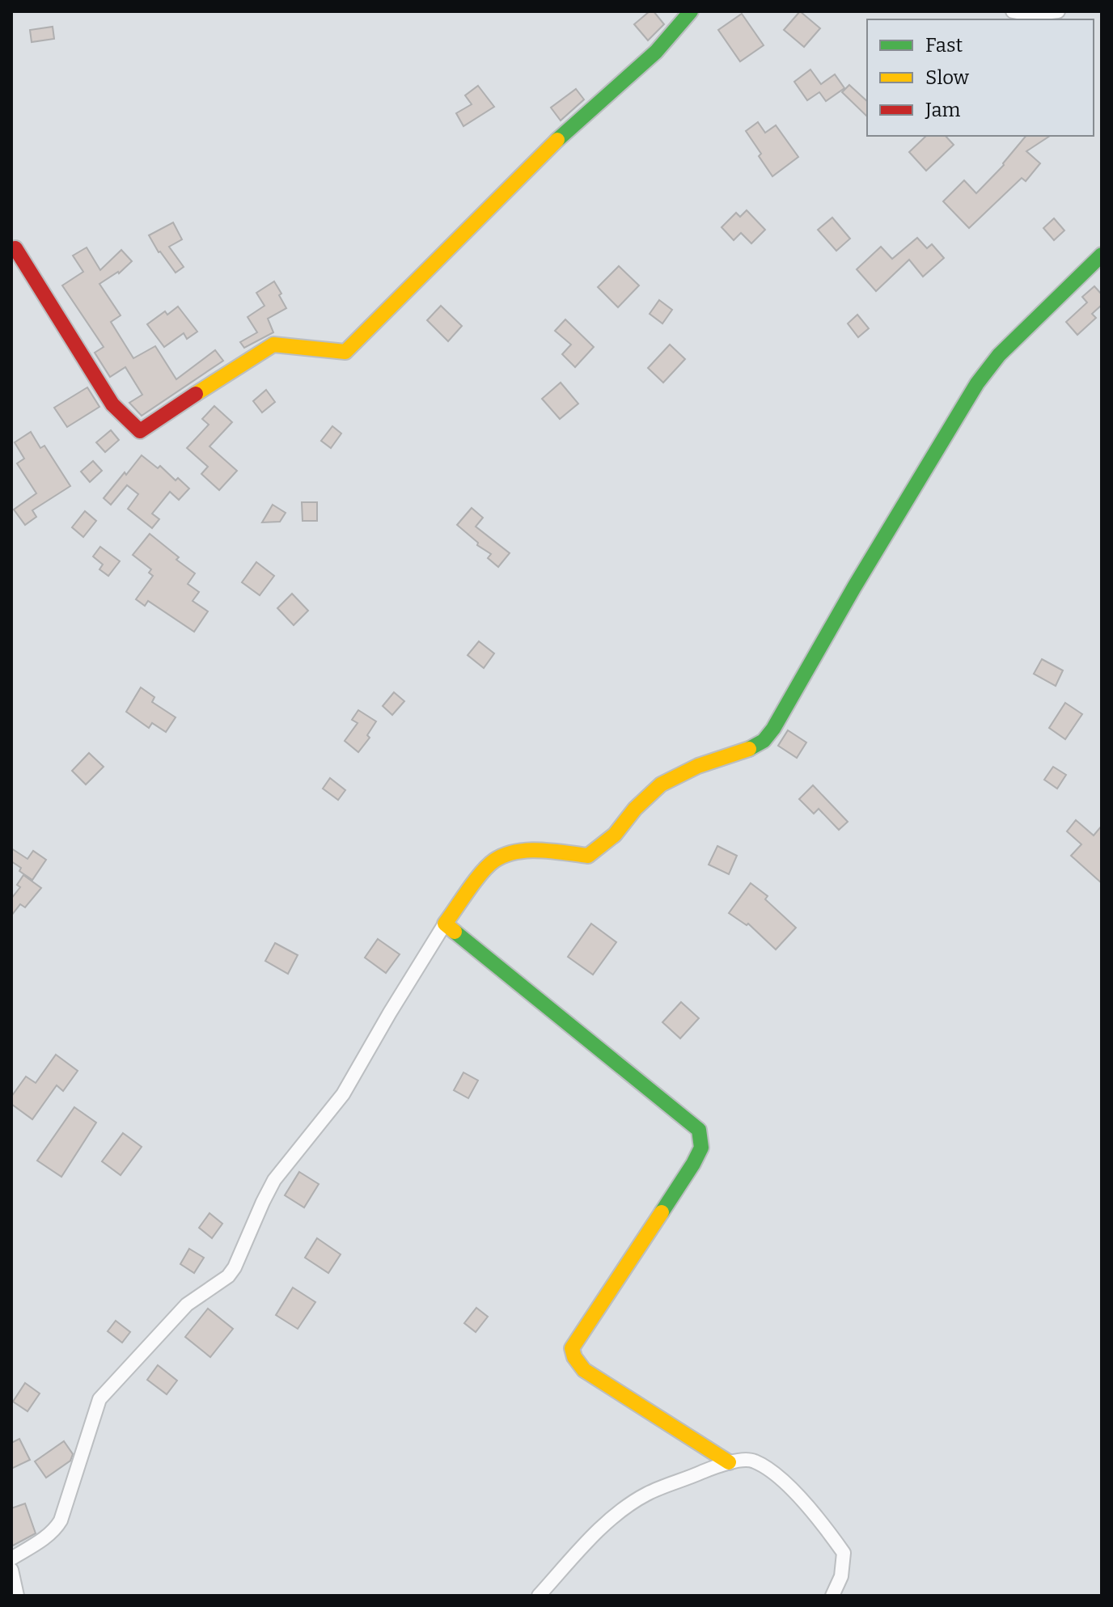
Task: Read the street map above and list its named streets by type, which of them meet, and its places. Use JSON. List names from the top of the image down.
{
  "legend": ["Fast", "Slow", "Jam"]
}
